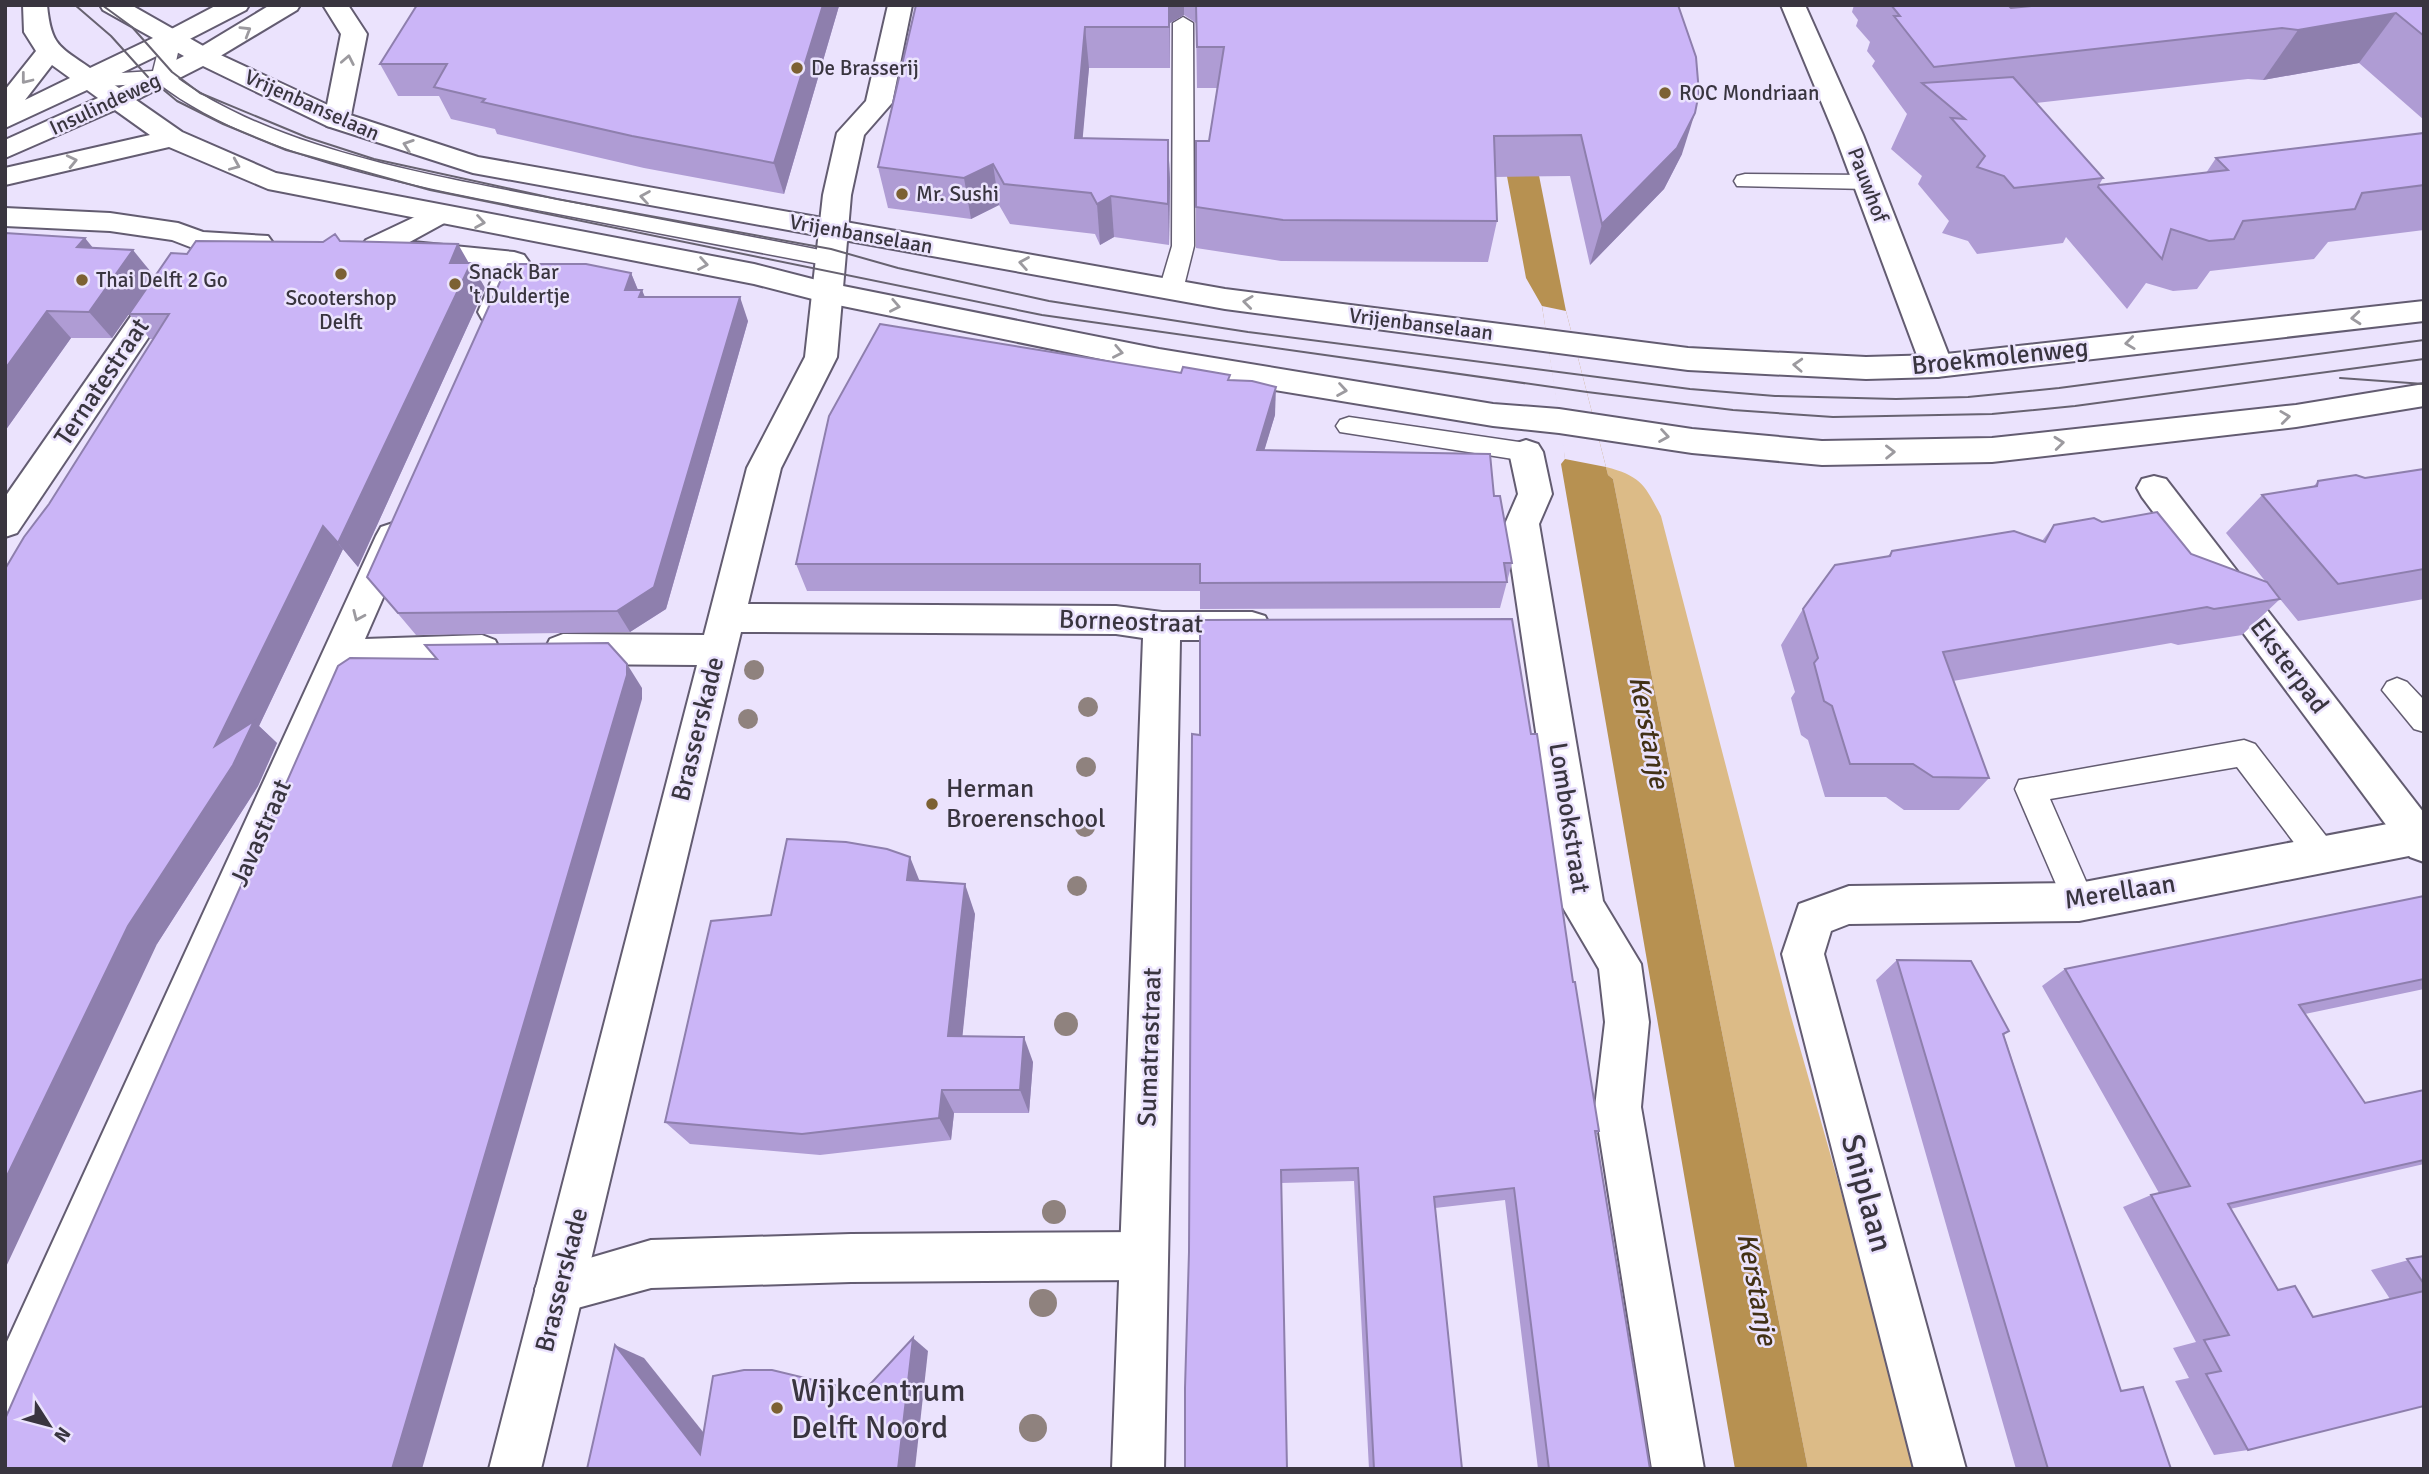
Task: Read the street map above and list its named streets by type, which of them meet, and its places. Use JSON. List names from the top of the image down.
{
  "streets": {
    "street": [
      "Insulindeweg",
      "Vrijenbanselaan",
      "Pauwhof",
      "Broekmolenweg",
      "Ternatestraat",
      "Borneostraat",
      "Eksterpad",
      "Brasserskade",
      "Lombokstraat",
      "Javastraat",
      "Merellaan",
      "Sumatrastraat",
      "Sniplaan"
    ]
  },
  "crossings": [
    ["Insulindeweg", "Vrijenbanselaan"],
    ["Vrijenbanselaan", "Broekmolenweg"],
    ["Vrijenbanselaan", "Brasserskade"],
    ["Pauwhof", "Broekmolenweg"],
    ["Borneostraat", "Brasserskade"],
    ["Borneostraat", "Javastraat"],
    ["Borneostraat", "Sumatrastraat"],
    ["Eksterpad", "Merellaan"],
    ["Merellaan", "Sniplaan"]
  ],
  "one_way": ["Broekmolenweg"],
  "water": ["Kerstanje"],
  "places": [
    "De Brasserij",
    "ROC Mondriaan",
    "Mr. Sushi",
    "Scootershop Delft",
    "Thai Delft 2 Go",
    "Snack Bar 't Duldertje",
    "Herman Broerenschool",
    "Wijkcentrum Delft Noord"
  ],
  "north": "bottom right"
}
